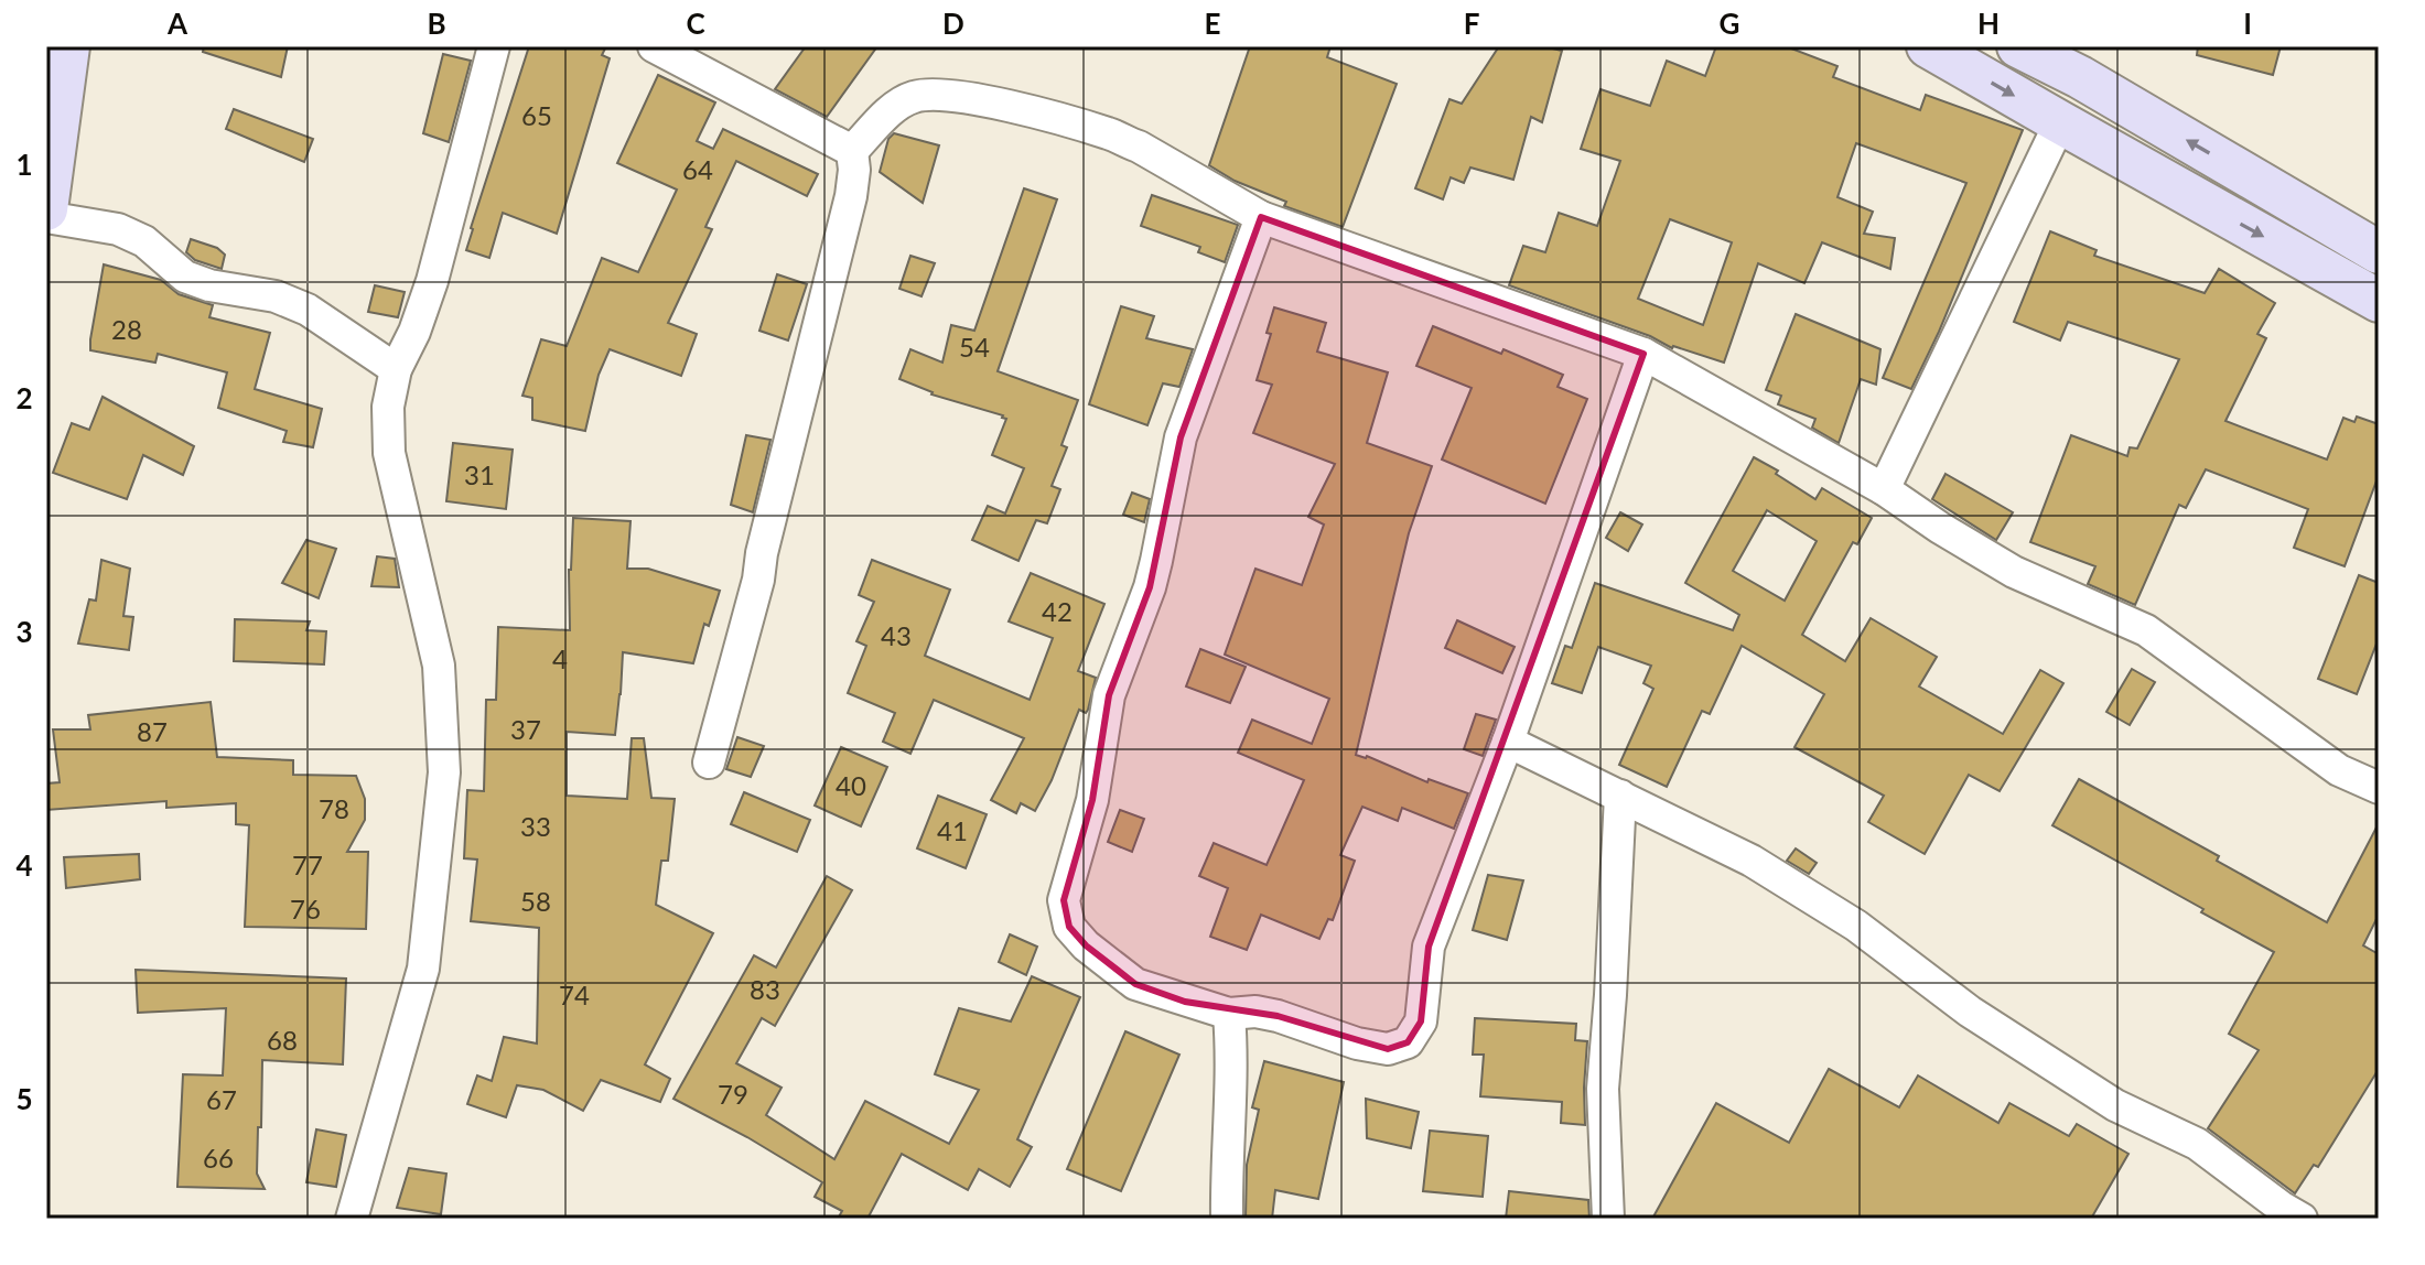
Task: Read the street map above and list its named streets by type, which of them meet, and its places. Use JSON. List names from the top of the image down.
{
  "house_numbers": [
    "65",
    "64",
    "28",
    "54",
    "31",
    "42",
    "43",
    "4",
    "37",
    "87",
    "40",
    "78",
    "33",
    "41",
    "77",
    "58",
    "76",
    "83",
    "74",
    "68",
    "79",
    "67",
    "66"
  ],
  "grid": {
    "columns": [
      "A",
      "B",
      "C",
      "D",
      "E",
      "F",
      "G",
      "H",
      "I"
    ],
    "rows": [
      "1",
      "2",
      "3",
      "4",
      "5"
    ]
  }
}
